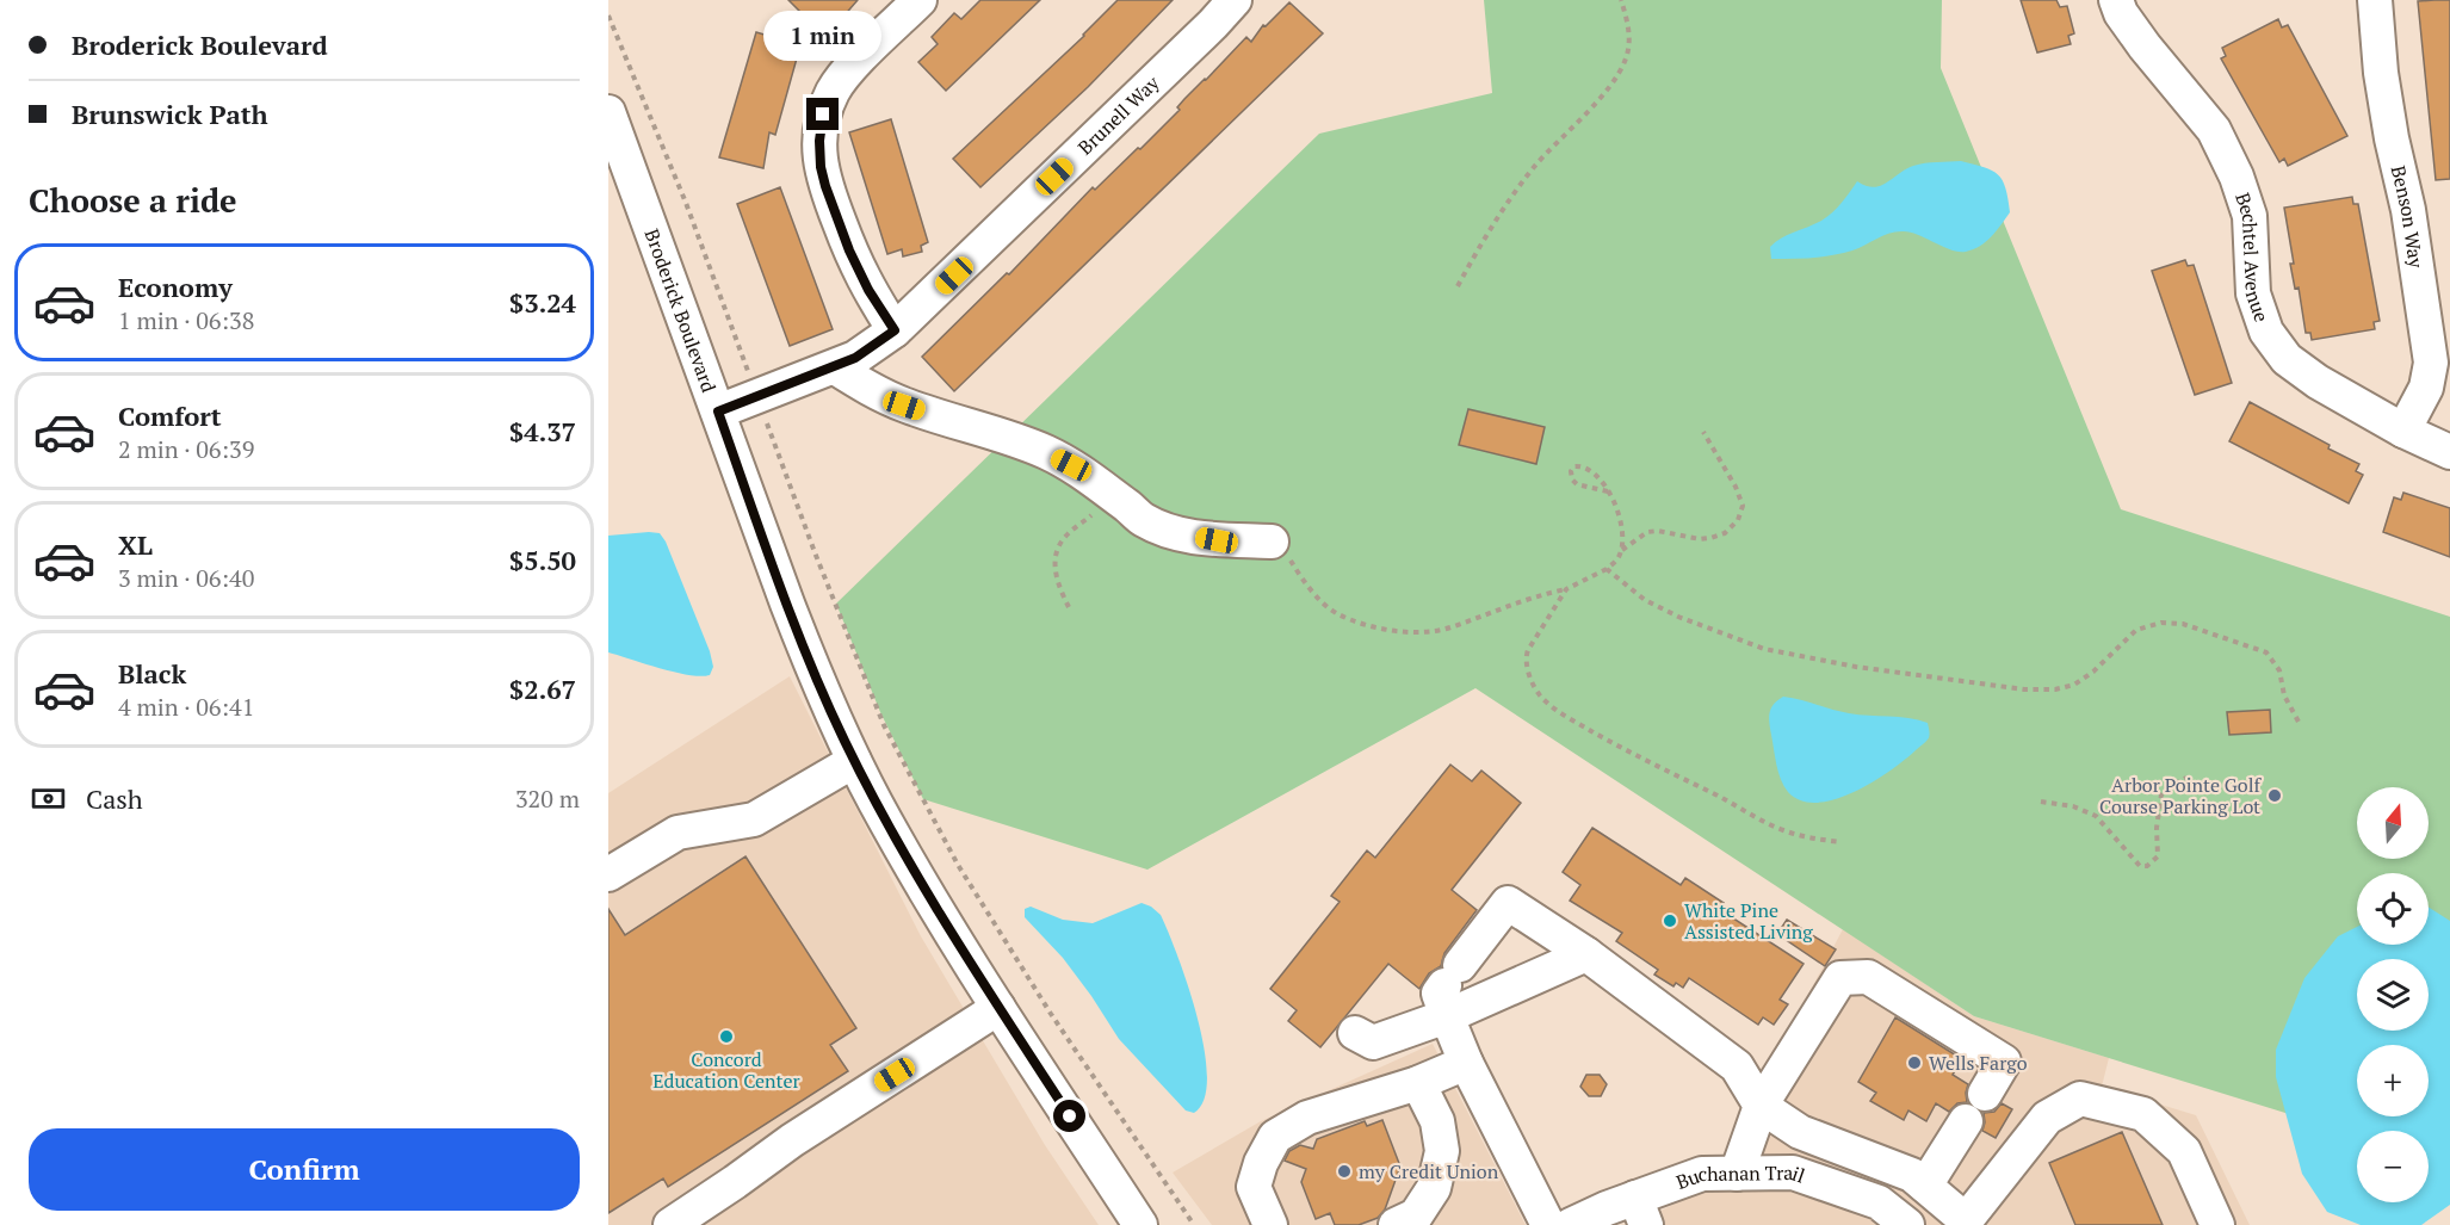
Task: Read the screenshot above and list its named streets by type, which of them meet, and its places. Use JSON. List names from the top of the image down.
{
  "streets": {
    "street": [
      "Brunell Way",
      "Benson Way",
      "Bechtel Avenue",
      "Broderick Boulevard",
      "Buchanan Trail"
    ]
  },
  "crossings": [
    ["Brunell Way", "Broderick Boulevard"],
    ["Benson Way", "Bechtel Avenue"]
  ],
  "places": [
    "Arbor Pointe Golf Course Parking Lot",
    "White Pine Assisted Living",
    "Concord Education Center",
    "Wells Fargo",
    "my Credit Union"
  ],
  "north": "top",
  "page": {
    "banner": ["Broderick Boulevard", "Brunswick Path"],
    "bubble": "1 min",
    "heading": "Choose a ride",
    "list": [
      {
        "name": "Economy",
        "note": "1 min · 06:38",
        "value": "$3.24"
      },
      {
        "name": "Comfort",
        "note": "2 min · 06:39",
        "value": "$4.37"
      },
      {
        "name": "XL",
        "note": "3 min · 06:40",
        "value": "$5.50"
      },
      {
        "name": "Black",
        "note": "4 min · 06:41",
        "value": "$2.67"
      }
    ],
    "pay": ["Cash", "320 m"],
    "map_buttons": ["+", "−"],
    "buttons": "Confirm"
  }
}
